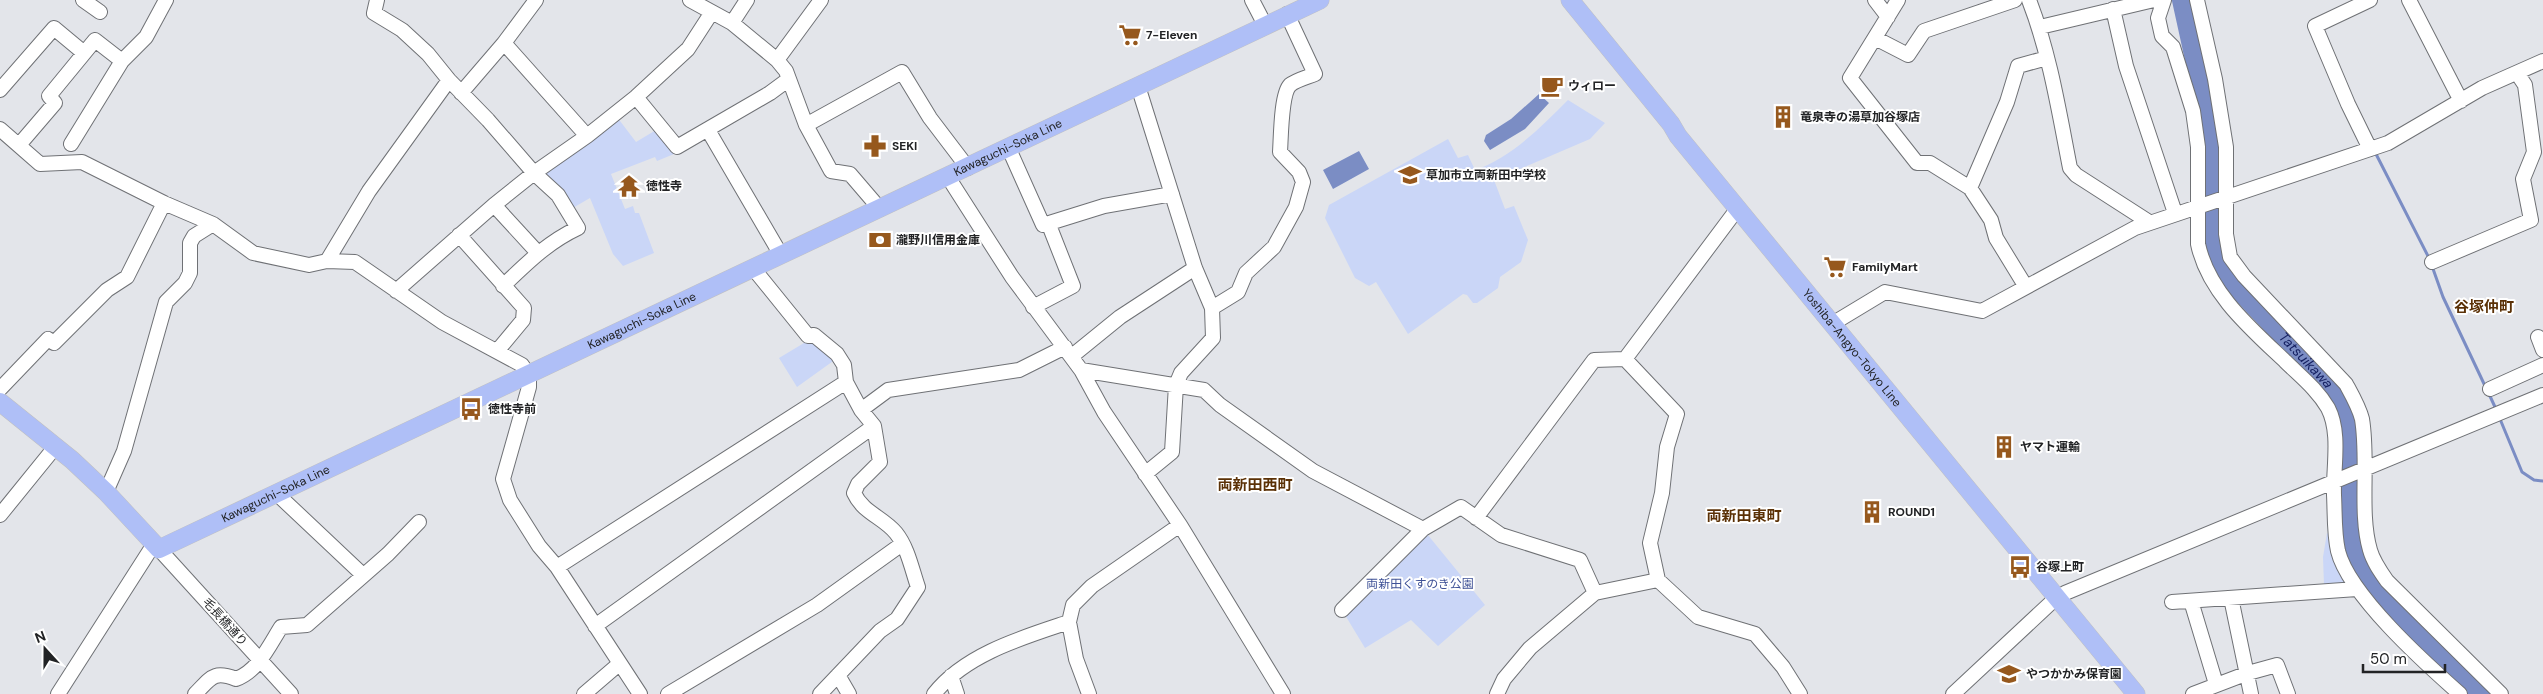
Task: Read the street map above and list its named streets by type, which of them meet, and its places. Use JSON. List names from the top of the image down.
{
  "streets": {
    "main road": ["Kawaguchi-Soka Line", "Yoshiba-Angyo-Tokyo Line"],
    "street": ["毛長橋通り"]
  },
  "crossings": [
    ["Kawaguchi-Soka Line", "毛長橋通り"]
  ],
  "districts": ["谷塚仲町", "両新田西町", "両新田東町"],
  "water": ["Tatsuikawa"],
  "parks": ["両新田くすのき公園"],
  "places": {
    "supermarket": ["7-Eleven", "FamilyMart"],
    "cafe": ["ウィロー"],
    "building": ["竜泉寺の湯草加谷塚店", "ヤマト運輸", "ROUND1"],
    "pharmacy": ["SEKI"],
    "school or university": ["草加市立両新田中学校", "やつかかみ保育園"],
    "temple": ["徳性寺"],
    "bank": ["瀧野川信用金庫"],
    "bus stop": ["徳性寺前", "谷塚上町"]
  },
  "scale_bar": "50 m",
  "north": "top"
}
